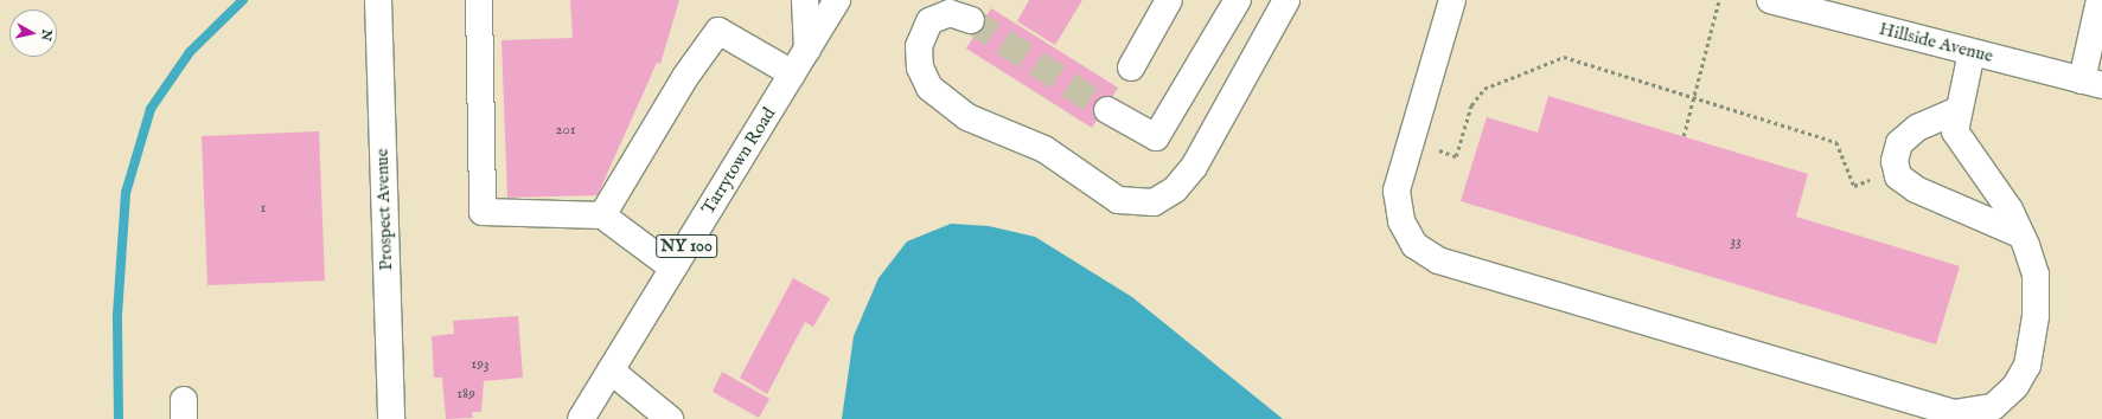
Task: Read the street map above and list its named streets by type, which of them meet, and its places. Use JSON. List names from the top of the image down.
{
  "streets": {
    "main road": [
      "Hillside Avenue",
      "Tarrytown Road",
      "Prospect Avenue",
      "NY 100"
    ]
  },
  "house_numbers": [
    "201",
    "1",
    "33",
    "193",
    "189"
  ],
  "north": "right"
}
